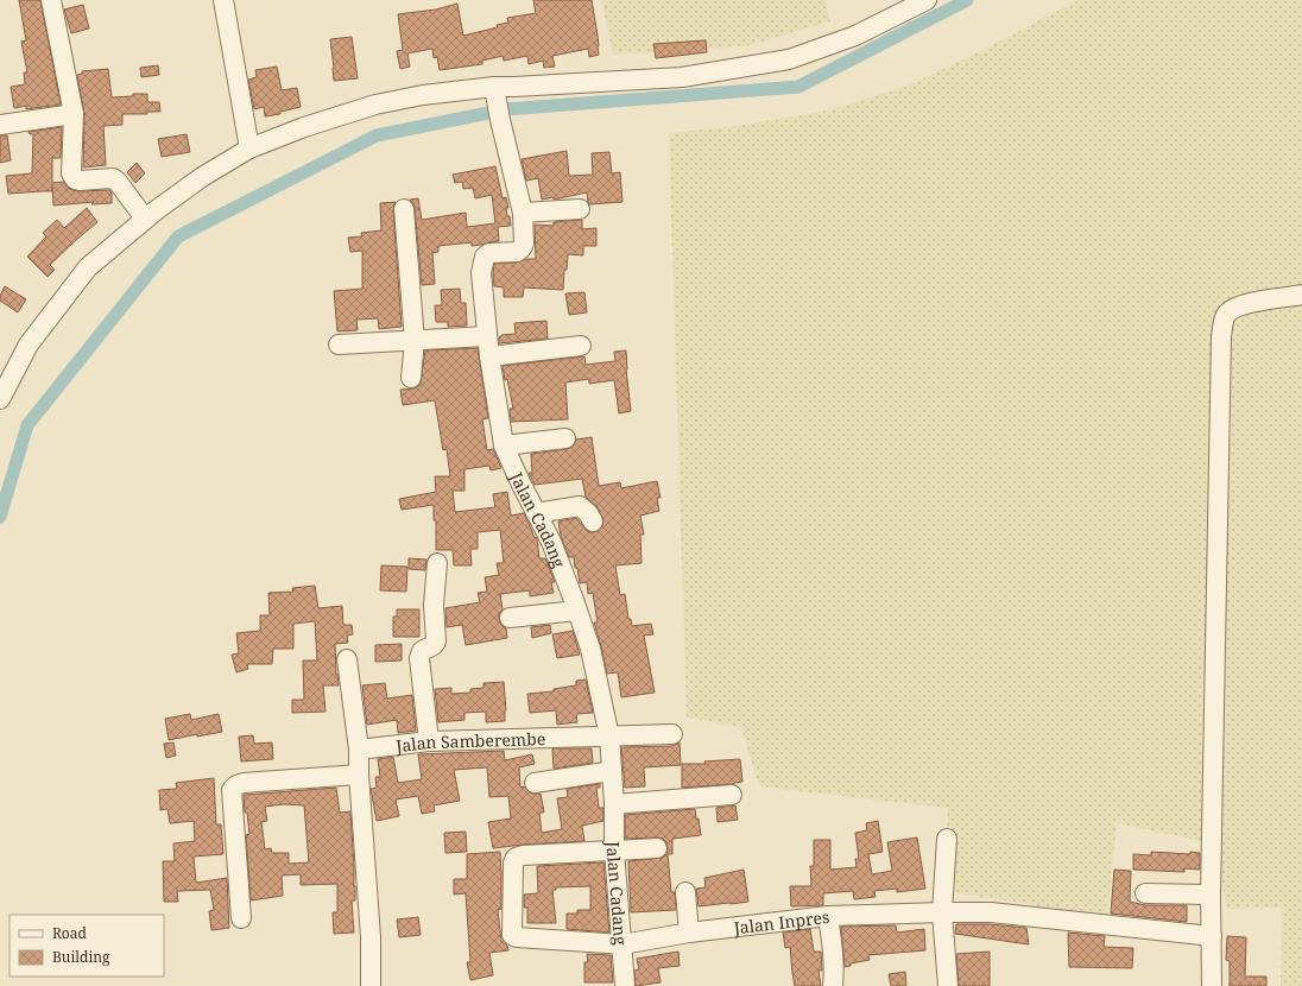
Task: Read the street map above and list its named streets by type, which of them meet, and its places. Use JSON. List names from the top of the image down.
{
  "streets": {
    "street": ["Jalan Cadang", "Jalan Samberembe", "Jalan Inpres"]
  },
  "crossings": [
    ["Jalan Cadang", "Jalan Samberembe"],
    ["Jalan Cadang", "Jalan Inpres"]
  ],
  "legend": ["Road", "Building"]
}
